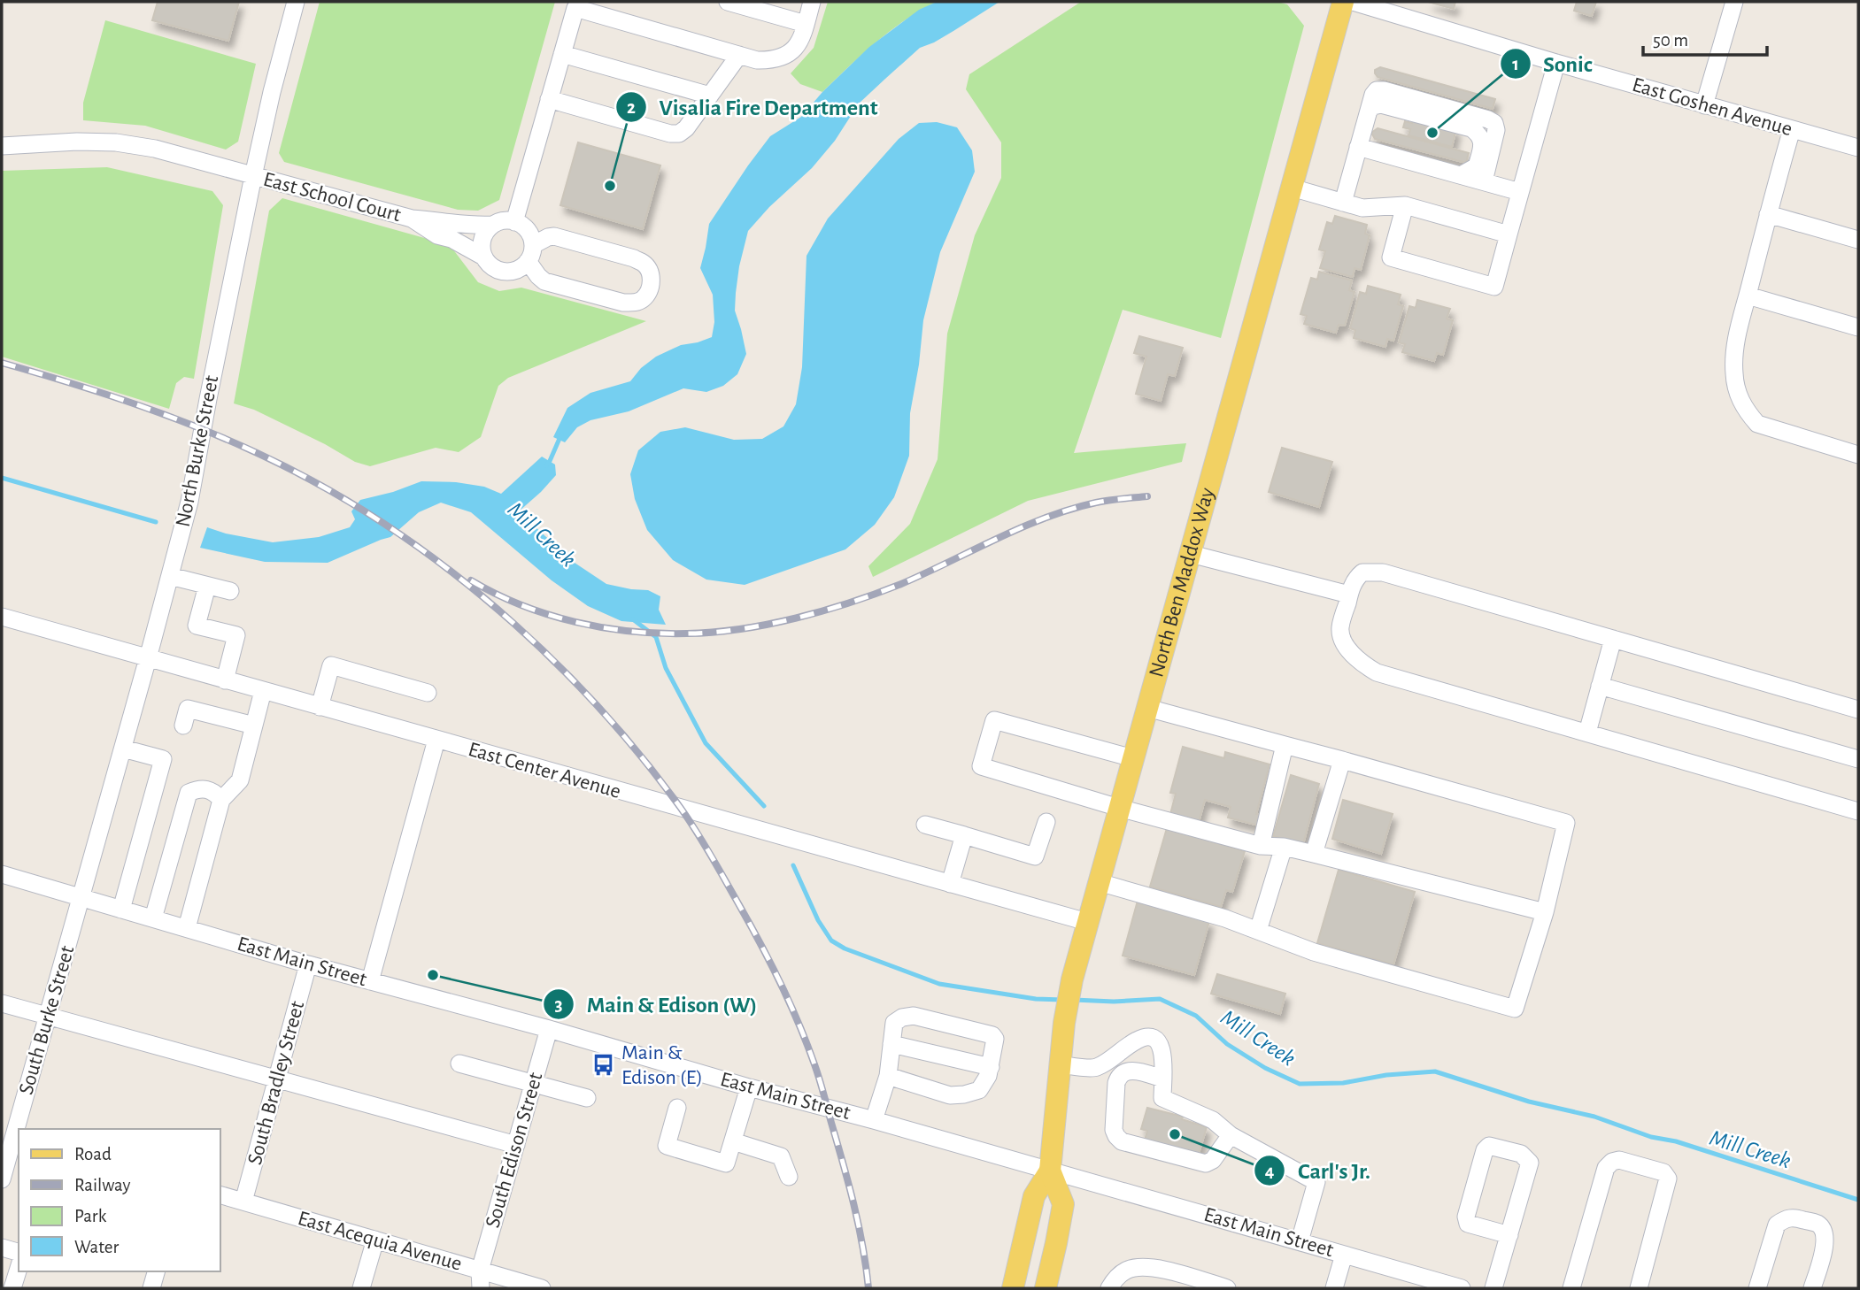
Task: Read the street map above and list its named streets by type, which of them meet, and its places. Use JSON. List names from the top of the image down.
{
  "streets": {
    "main road": ["North Ben Maddox Way"],
    "street": [
      "East Goshen Avenue",
      "East School Court",
      "North Burke Street",
      "East Center Avenue",
      "East Main Street",
      "South Burke Street",
      "South Bradley Street",
      "South Edison Street",
      "East Acequia Avenue"
    ]
  },
  "crossings": [
    ["East School Court", "North Burke Street"],
    ["North Burke Street", "East Center Avenue"],
    ["North Burke Street", "East Main Street"],
    ["North Burke Street", "South Burke Street"],
    ["North Ben Maddox Way", "East Center Avenue"],
    ["North Ben Maddox Way", "East Main Street"],
    ["East Main Street", "South Burke Street"],
    ["East Main Street", "South Bradley Street"],
    ["East Main Street", "South Edison Street"],
    ["South Bradley Street", "East Acequia Avenue"],
    ["South Edison Street", "East Acequia Avenue"]
  ],
  "water": ["Mill Creek"],
  "places": {
    "other": [
      "Sonic",
      "Visalia Fire Department",
      "Main & Edison (W)",
      "Carl's Jr."
    ],
    "bus stop": ["Main & Edison (E)"]
  },
  "legend": [
    "Road",
    "Railway",
    "Park",
    "Water"
  ],
  "scale_bar": "50 m"
}
